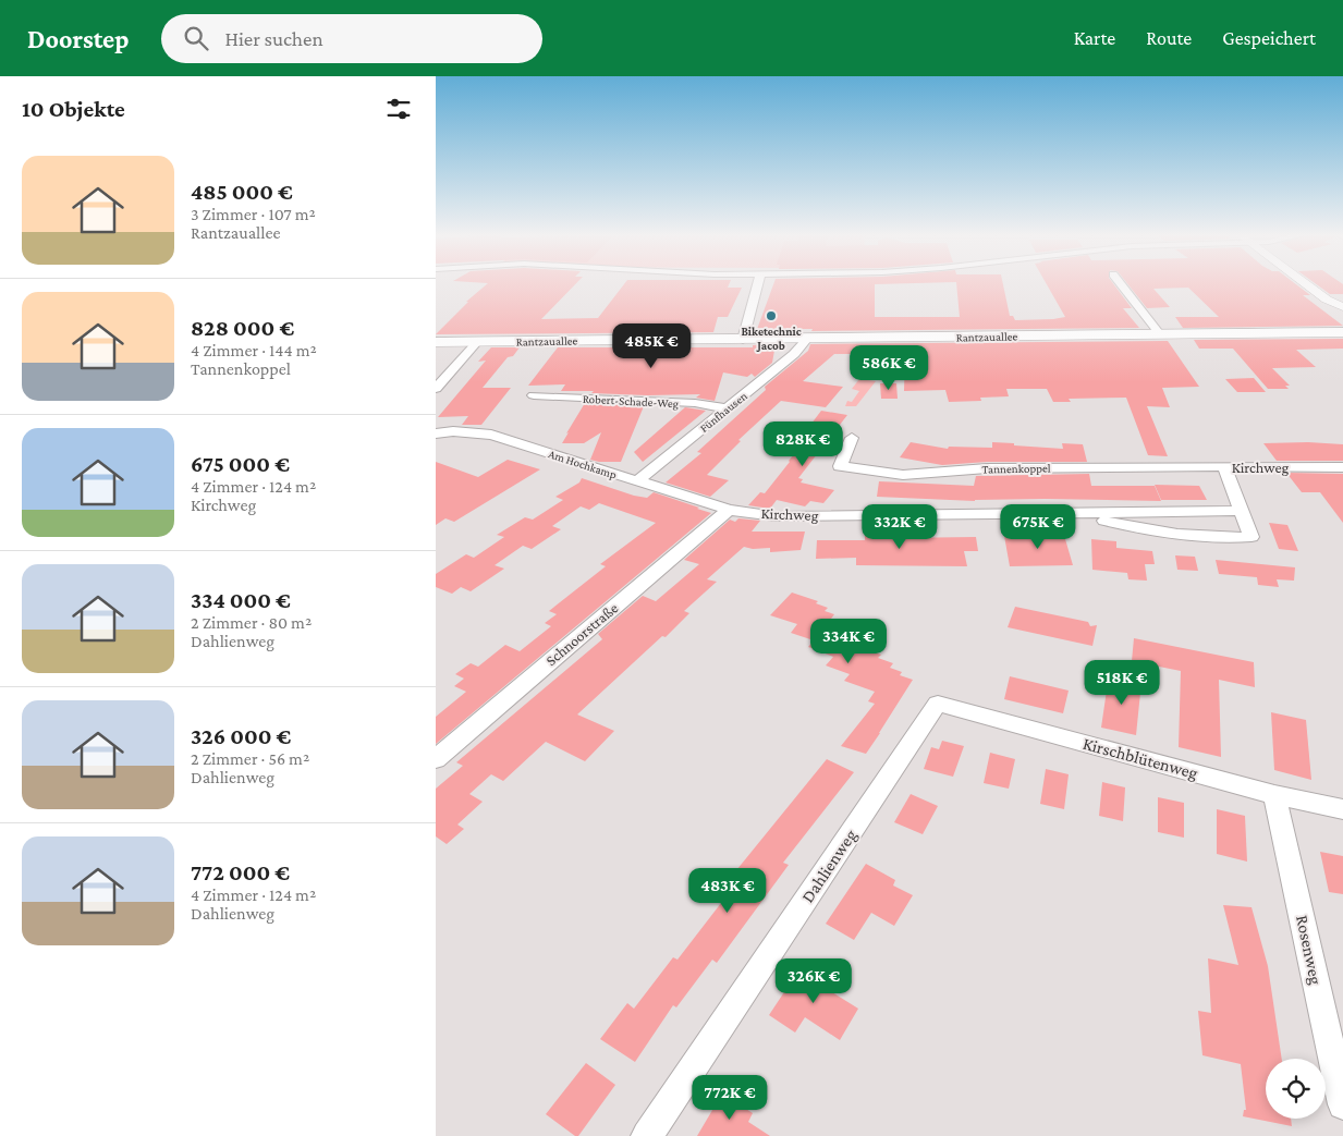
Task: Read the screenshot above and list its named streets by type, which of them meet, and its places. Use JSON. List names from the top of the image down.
{
  "streets": {
    "main road": ["Rantzauallee"],
    "street": [
      "Robert-Schade-Weg",
      "Fünfhausen",
      "Am Hochkamp",
      "Kirchweg",
      "Tannenkoppel",
      "Schnoorstraße",
      "Kirschblütenweg",
      "Dahlienweg",
      "Rosenweg"
    ]
  },
  "crossings": [
    ["Rantzauallee", "Fünfhausen"],
    ["Robert-Schade-Weg", "Fünfhausen"],
    ["Fünfhausen", "Am Hochkamp"],
    ["Am Hochkamp", "Kirchweg"],
    ["Am Hochkamp", "Schnoorstraße"],
    ["Kirchweg", "Tannenkoppel"],
    ["Kirchweg", "Schnoorstraße"],
    ["Kirschblütenweg", "Dahlienweg"],
    ["Kirschblütenweg", "Rosenweg"]
  ],
  "places": ["Biketechnic Jacob"],
  "page": {
    "header": "Doorstep",
    "search": "Hier suchen",
    "nav": ["Karte", "Route", "Gespeichert"],
    "heading": "10 Objekte",
    "list": [
      {
        "name": "485 000 €",
        "note": "3 Zimmer · 107 m² · Rantzauallee"
      },
      {
        "name": "828 000 €",
        "note": "4 Zimmer · 144 m² · Tannenkoppel"
      },
      {
        "name": "675 000 €",
        "note": "4 Zimmer · 124 m² · Kirchweg"
      },
      {
        "name": "334 000 €",
        "note": "2 Zimmer · 80 m² · Dahlienweg"
      },
      {
        "name": "326 000 €",
        "note": "2 Zimmer · 56 m² · Dahlienweg"
      },
      {
        "name": "772 000 €",
        "note": "4 Zimmer · 124 m² · Dahlienweg"
      }
    ],
    "price": [
      "485K €",
      "586K €",
      "828K €",
      "332K €",
      "675K €",
      "334K €",
      "518K €",
      "483K €",
      "326K €",
      "772K €"
    ]
  }
}
